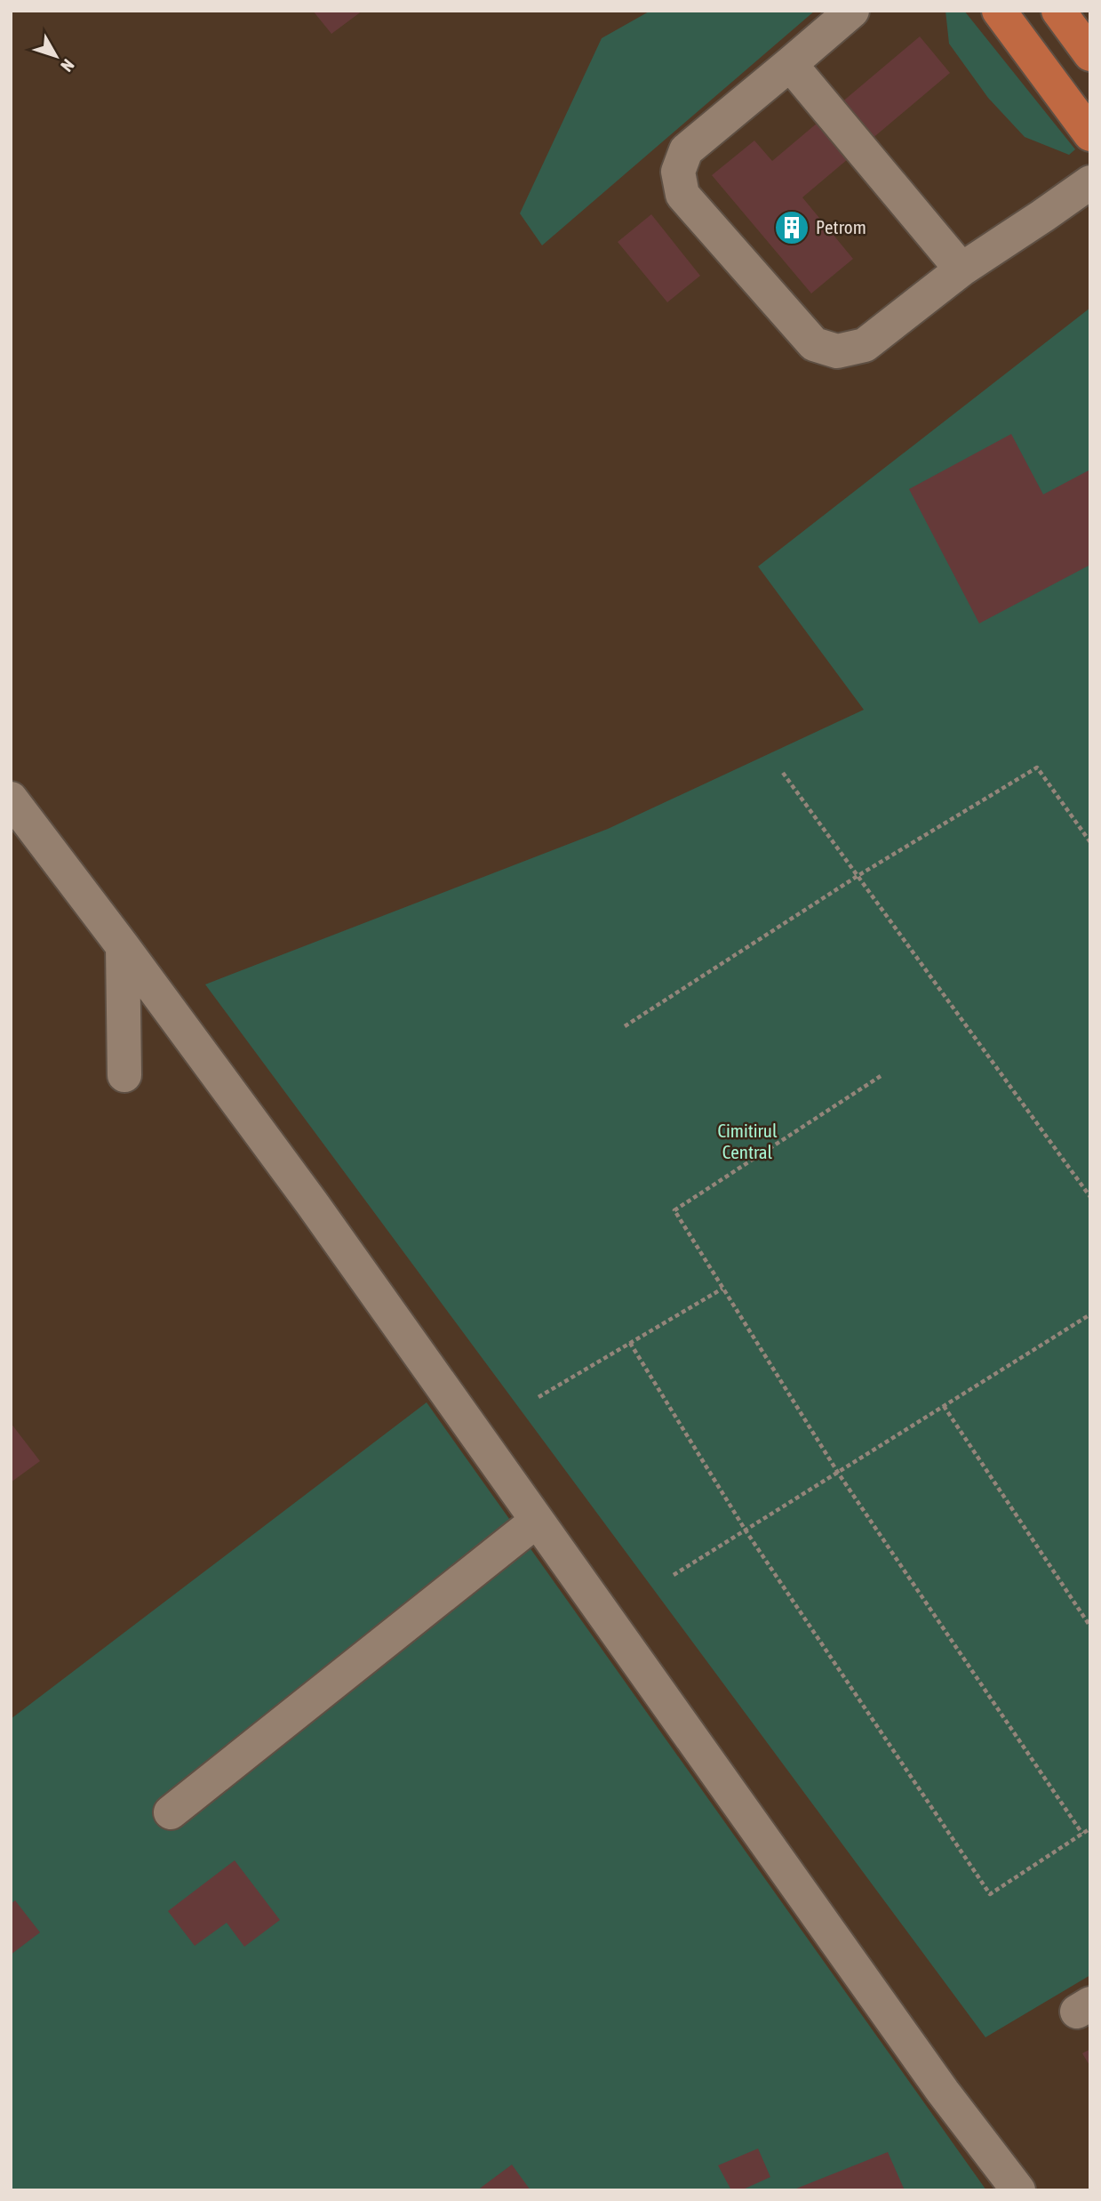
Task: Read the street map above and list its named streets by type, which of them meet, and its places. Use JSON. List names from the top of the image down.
{
  "parks": ["Cimitirul Central"],
  "places": {
    "building": ["Petrom"]
  },
  "north": "bottom right"
}
